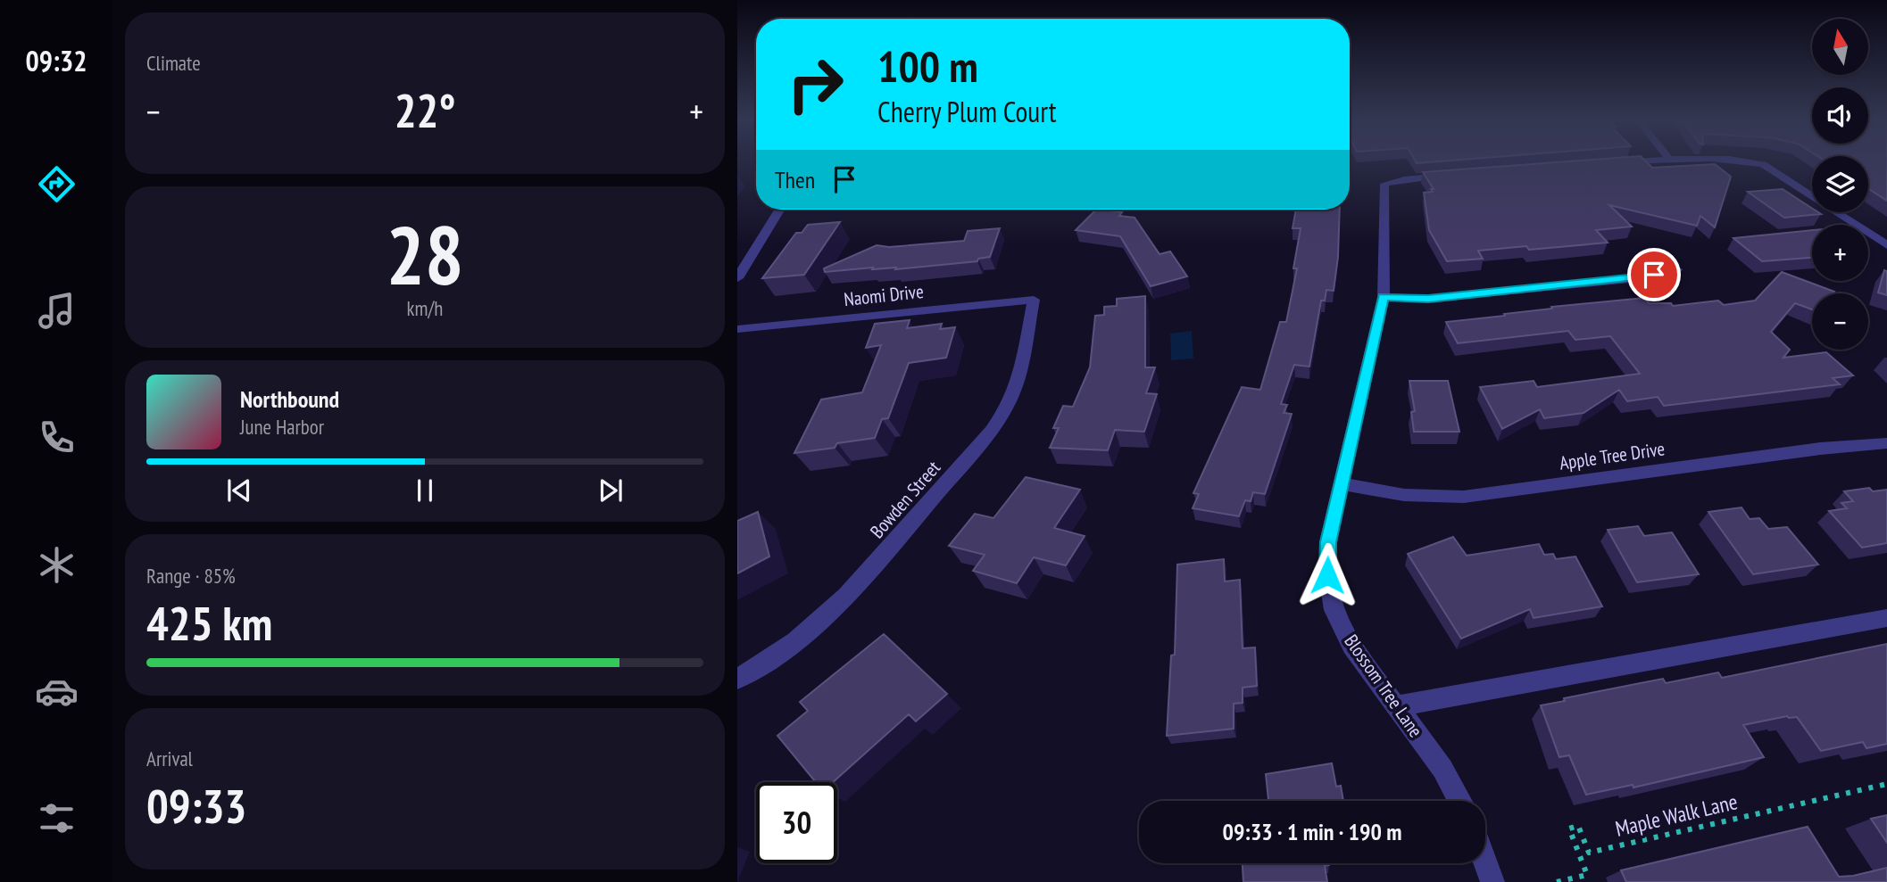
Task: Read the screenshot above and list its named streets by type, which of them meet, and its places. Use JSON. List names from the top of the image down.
{
  "streets": {
    "street": [
      "Naomi Drive",
      "Apple Tree Drive",
      "Bowden Street",
      "Blossom Tree Lane"
    ],
    "path": ["Maple Walk Lane"]
  },
  "crossings": [
    ["Naomi Drive", "Bowden Street"],
    ["Apple Tree Drive", "Blossom Tree Lane"]
  ],
  "north": "top",
  "page": {
    "tabs": "09:32",
    "tile": [
      "Climate",
      ["28", "km/h"],
      ["Range · 85%", "425 km"],
      ["Arrival", "09:33"]
    ],
    "map_buttons": ["+", "−"],
    "turn": ["100 m", "Cherry Plum Court"],
    "heat": ["−", "22°", "+"],
    "then": "Then",
    "song": ["Northbound", "June Harbor"],
    "limit": "30",
    "trip": "09:33 · 1 min · 190 m"
  }
}
